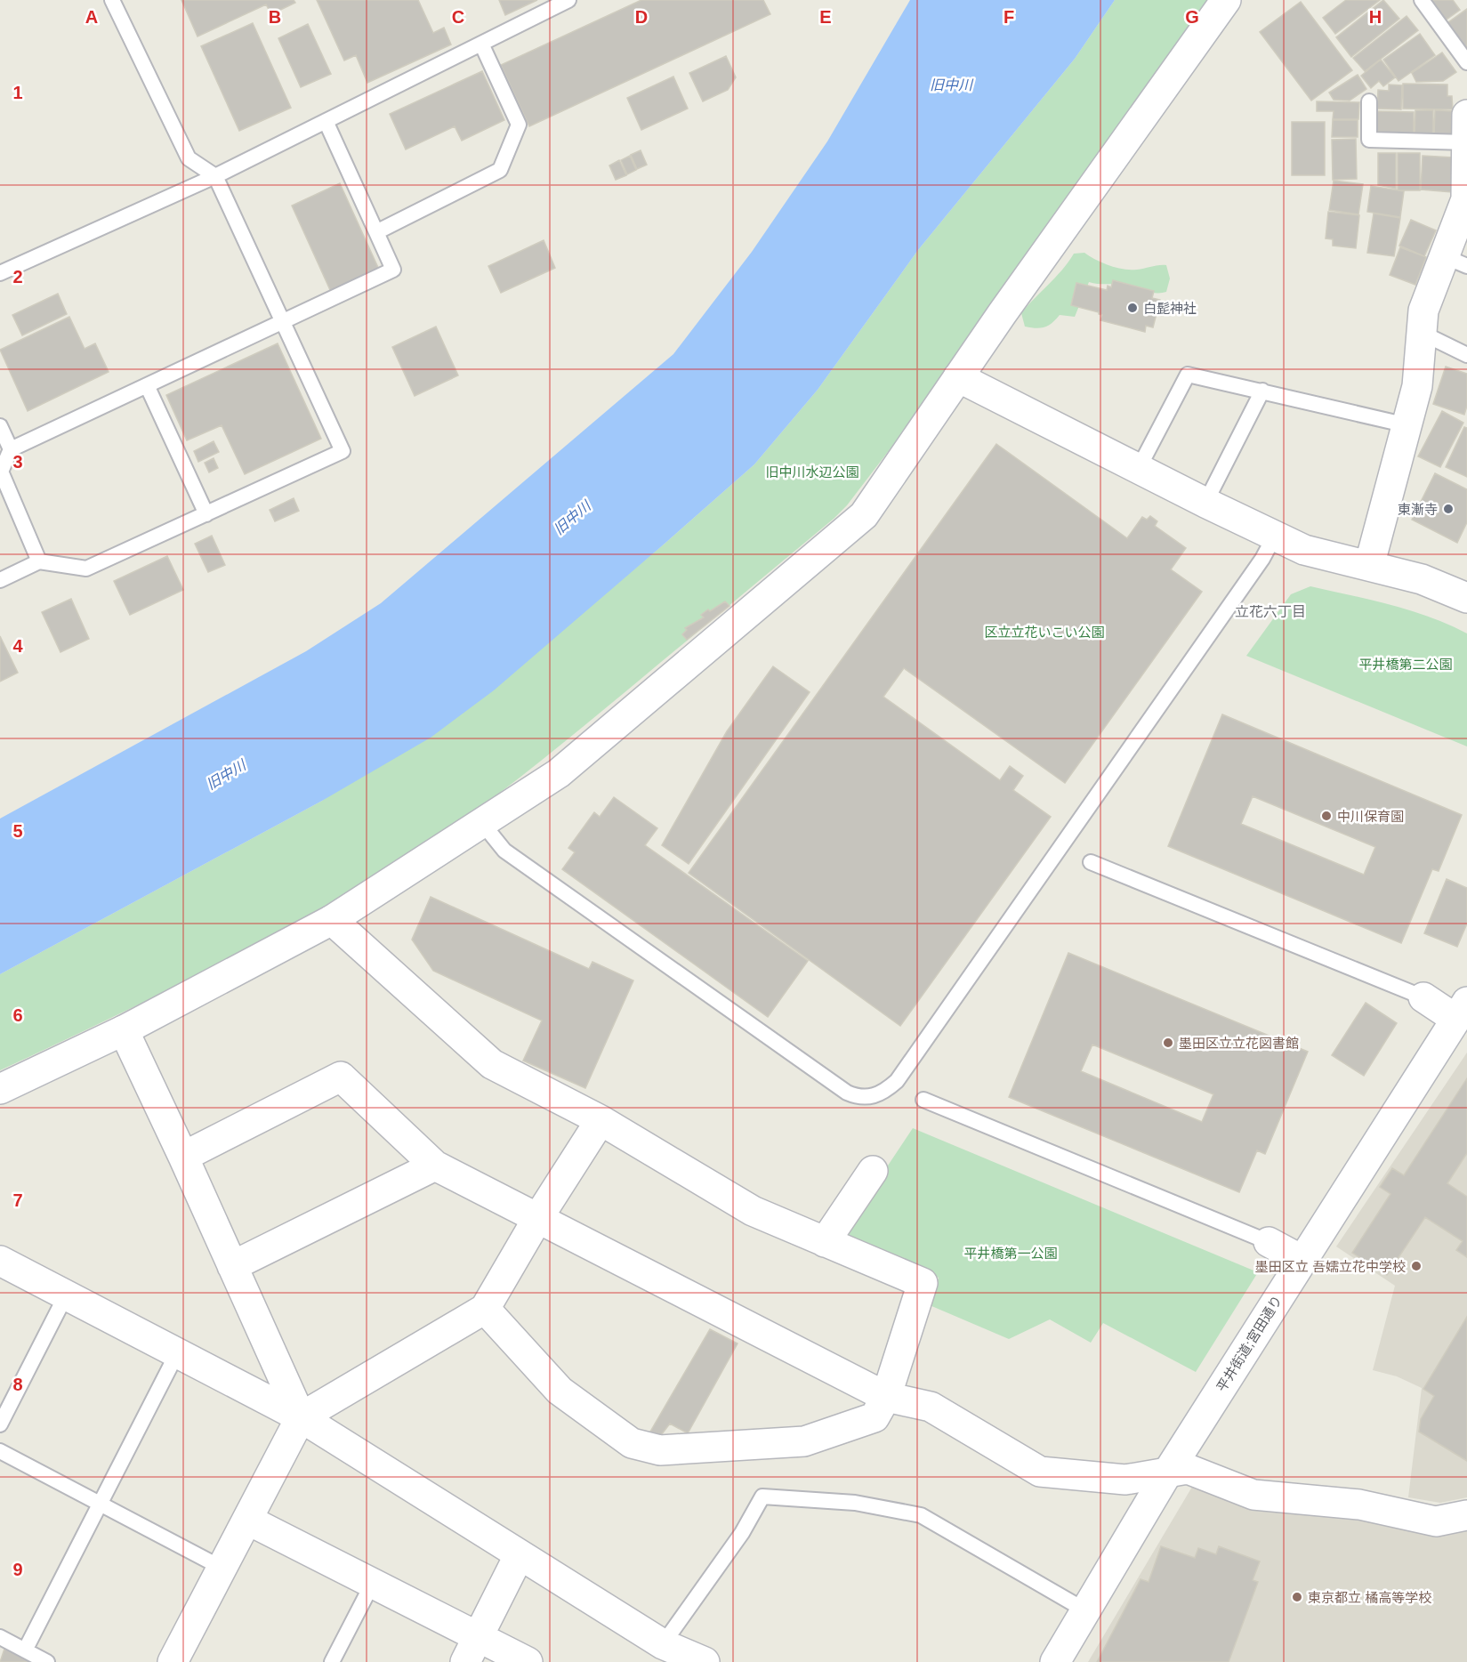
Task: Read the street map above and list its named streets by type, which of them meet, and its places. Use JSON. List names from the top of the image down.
{
  "streets": {
    "street": ["平井街道;宮田通り"]
  },
  "districts": ["立花六丁目"],
  "water": ["旧中川"],
  "parks": [
    "旧中川水辺公園",
    "区立立花いこい公園",
    "平井橋第二公園",
    "平井橋第一公園"
  ],
  "places": [
    "白髭神社",
    "東漸寺",
    "中川保育園",
    "墨田区立立花図書館",
    "墨田区立 吾嬬立花中学校",
    "東京都立 橘高等学校"
  ],
  "grid": {
    "columns": [
      "A",
      "B",
      "C",
      "D",
      "E",
      "F",
      "G",
      "H"
    ],
    "rows": [
      "1",
      "2",
      "3",
      "4",
      "5",
      "6",
      "7",
      "8",
      "9"
    ]
  }
}
